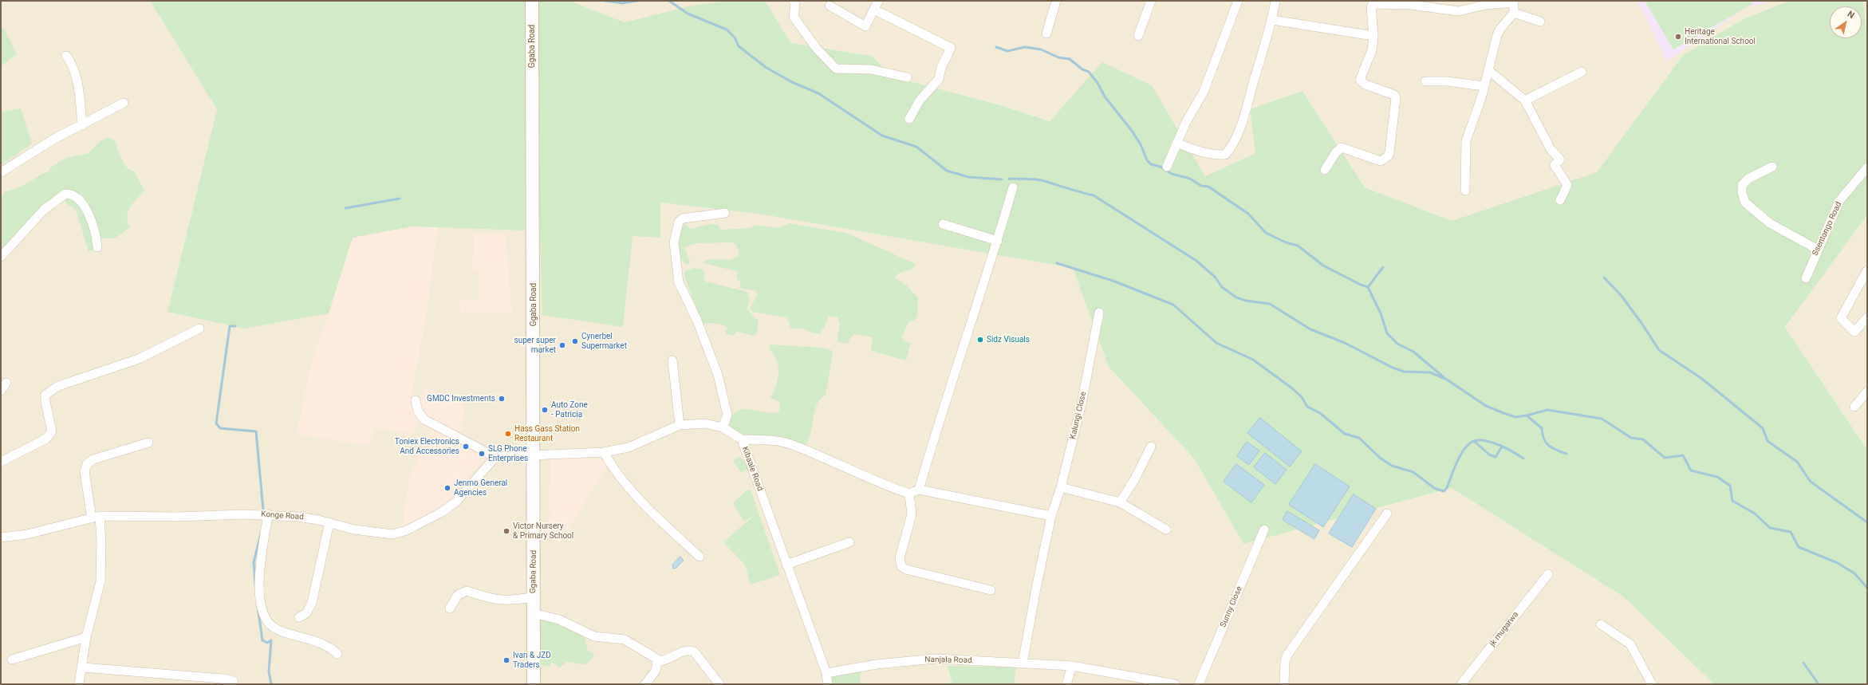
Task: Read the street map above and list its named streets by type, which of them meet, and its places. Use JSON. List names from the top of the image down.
{
  "streets": {
    "main road": ["Ggaba Road"],
    "street": [
      "Ssentongo Road",
      "Kalungi Close",
      "Kibaale Road",
      "Konge Road",
      "Sunny Close",
      "jk mugarwa",
      "Nanjala Road"
    ]
  },
  "crossings": [
    ["Ggaba Road", "Kibaale Road"],
    ["Kalungi Close", "Nanjala Road"],
    ["Kibaale Road", "Nanjala Road"]
  ],
  "places": [
    "Heritage International School",
    "Sidz Visuals",
    "Cynerbel Supermarket",
    "super super market",
    "GMDC Investments",
    "Auto Zone - Patricia",
    "Hass Gass Station Restaurant",
    "Toniex Electronics And Accessories",
    "SLG Phone Enterprises",
    "Jenmo General Agencies",
    "Victor Nursery & Primary School",
    "Ivan & JZD Traders"
  ],
  "north": "top right"
}
